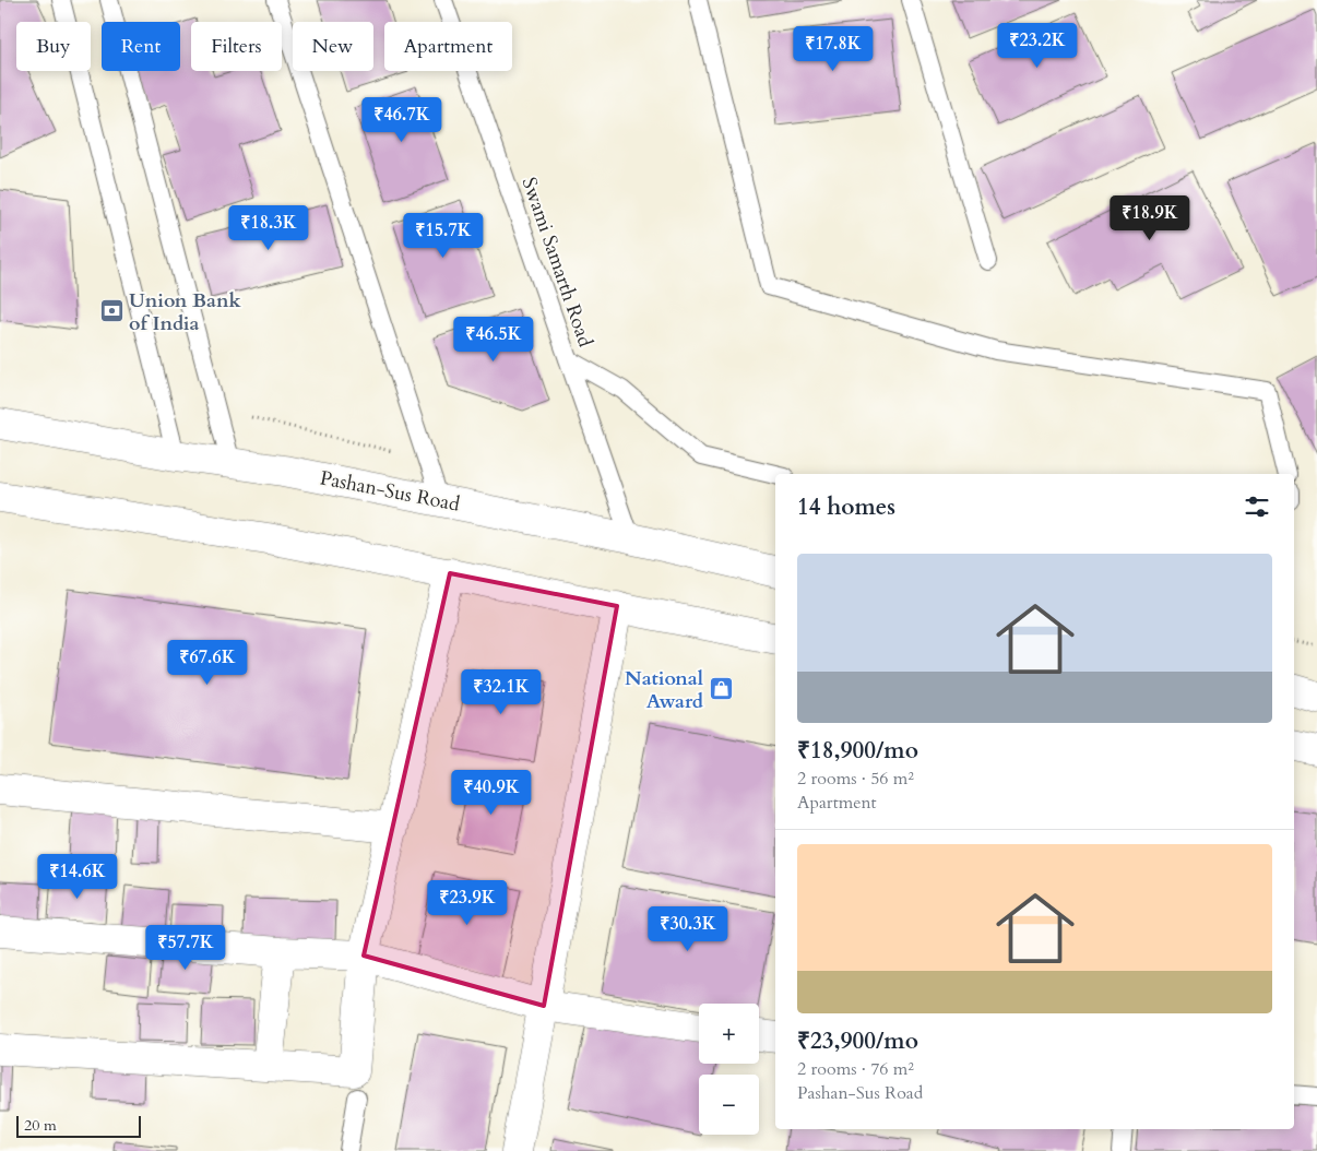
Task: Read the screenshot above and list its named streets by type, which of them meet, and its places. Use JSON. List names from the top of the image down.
{
  "streets": {
    "street": ["Pashan-Sus Road"],
    "lane": ["Swami Samarth Road"]
  },
  "crossings": [
    ["Swami Samarth Road", "Pashan-Sus Road"]
  ],
  "places": {
    "bank": ["Union Bank of India"],
    "shop": ["National Award"]
  },
  "scale_bar": "20 m",
  "page": {
    "chip": [
      "Buy",
      "Rent",
      "Filters",
      "New",
      "Apartment"
    ],
    "price": [
      "₹23.2K",
      "₹17.8K",
      "₹46.7K",
      "₹18.9K",
      "₹18.3K",
      "₹15.7K",
      "₹46.5K",
      "₹67.6K",
      "₹32.1K",
      "₹40.9K",
      "₹14.6K",
      "₹23.9K",
      "₹30.3K",
      "₹57.7K"
    ],
    "heading": "14 homes",
    "list": [
      {
        "name": "₹18,900/mo",
        "note": "2 rooms · 56 m² · Apartment"
      },
      {
        "name": "₹23,900/mo",
        "note": "2 rooms · 76 m² · Pashan-Sus Road"
      }
    ],
    "map_buttons": ["+", "−"],
    "scale": "20 m"
  }
}
